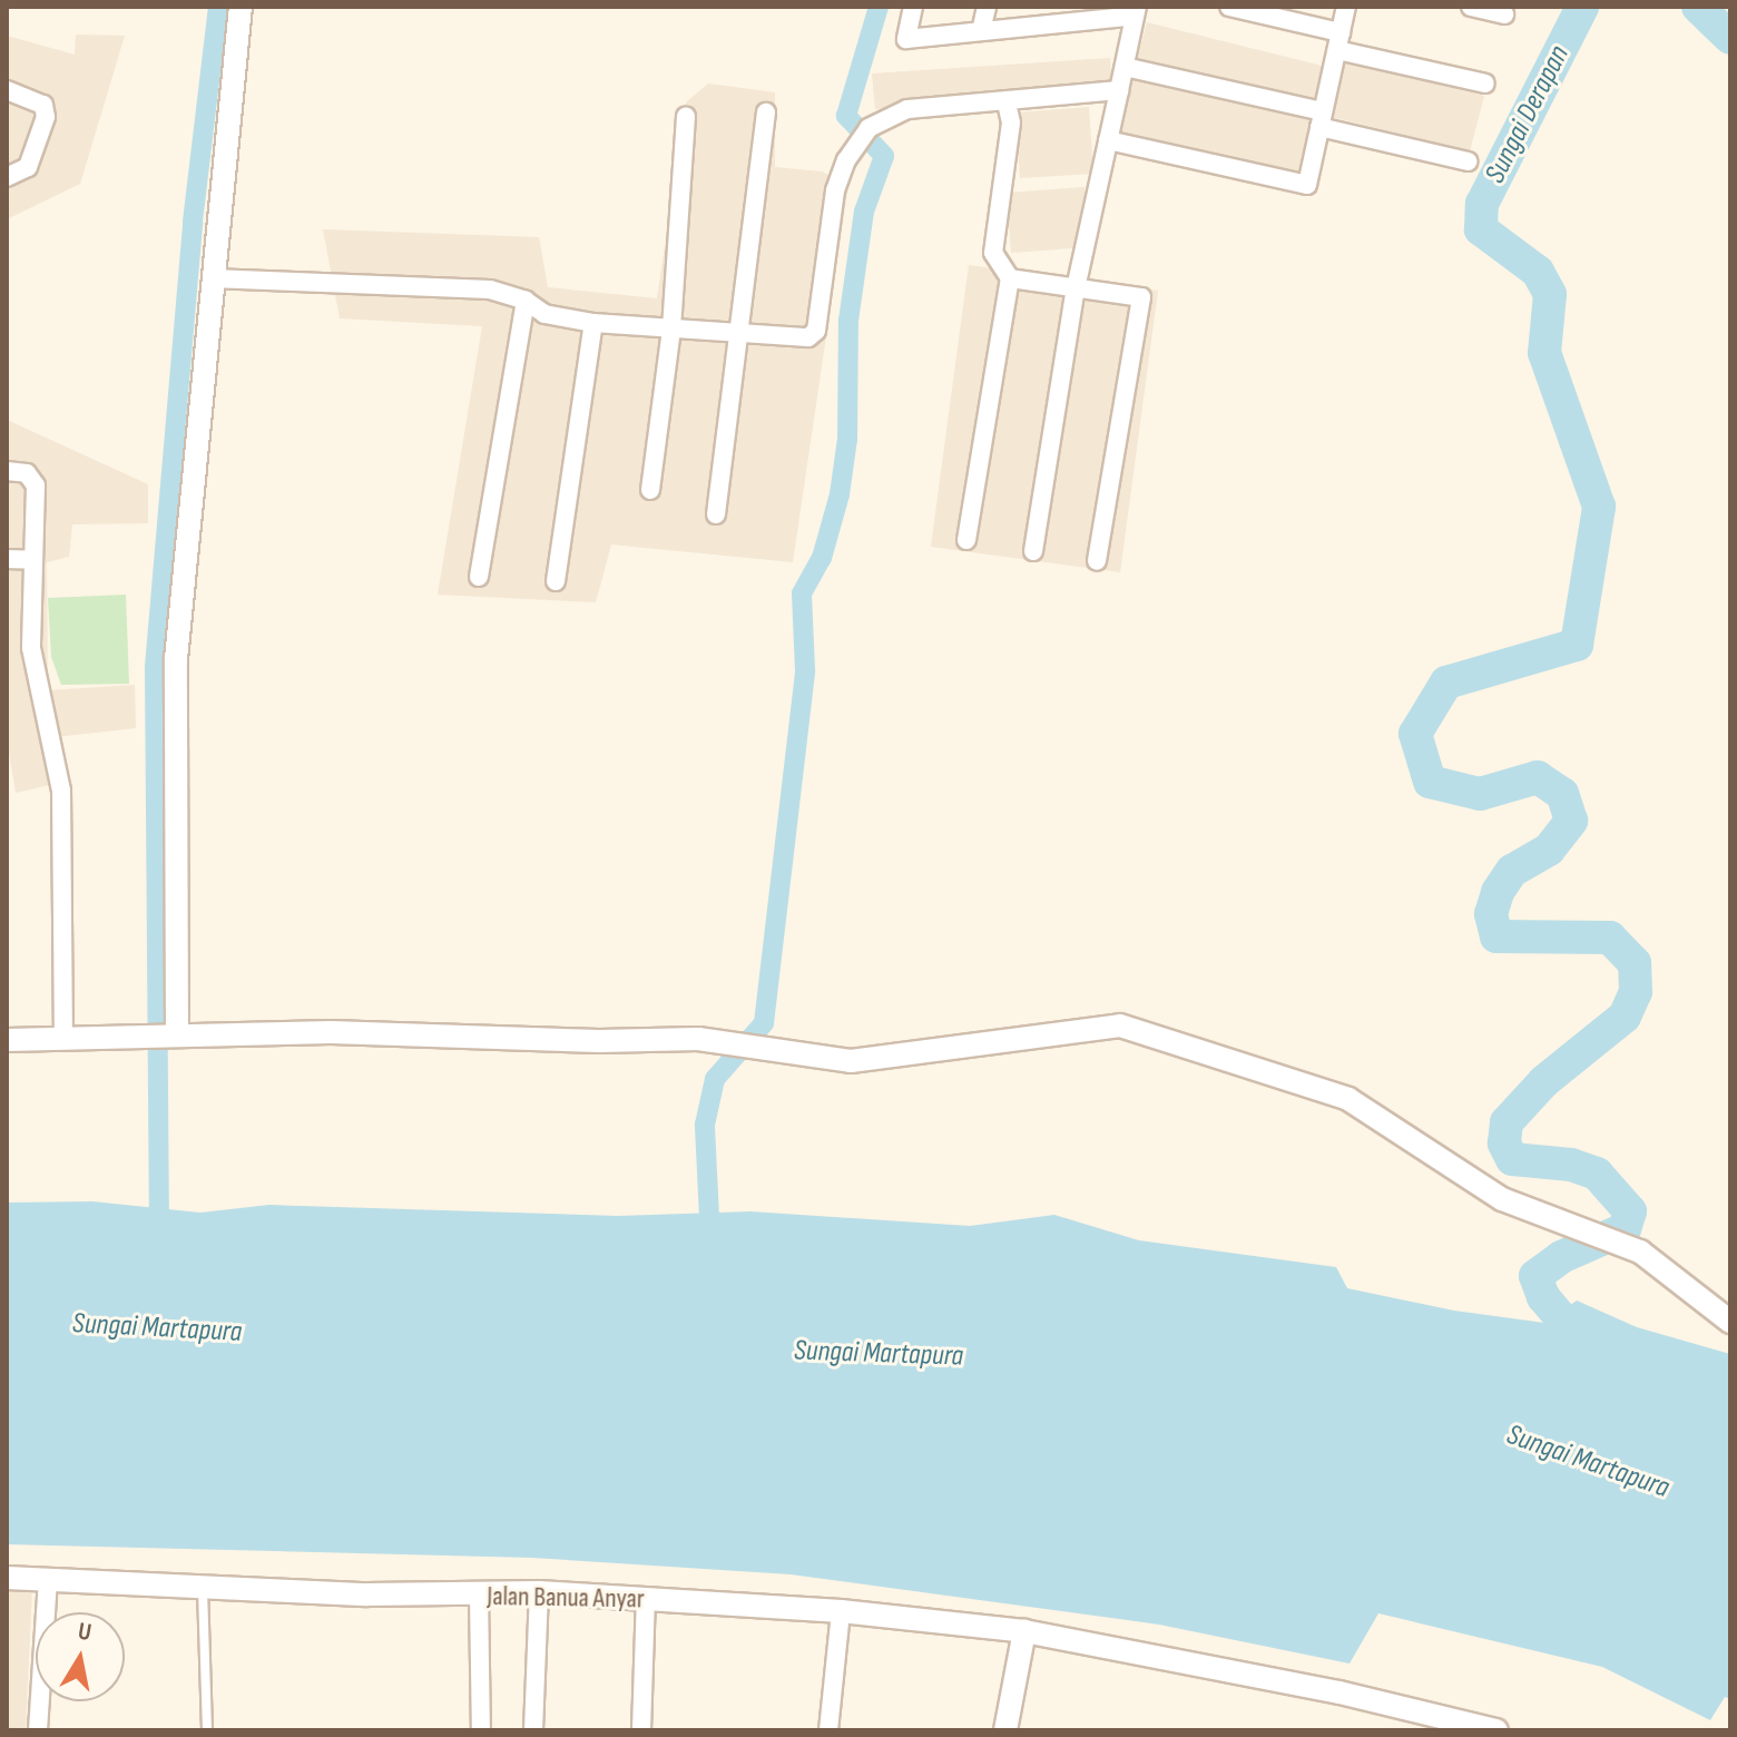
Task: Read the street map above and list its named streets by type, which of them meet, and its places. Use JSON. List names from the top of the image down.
{
  "streets": {
    "street": ["Jalan Banua Anyar"]
  },
  "water": ["Sungai Derapan", "Sungai Martapura"],
  "north": "top"
}
